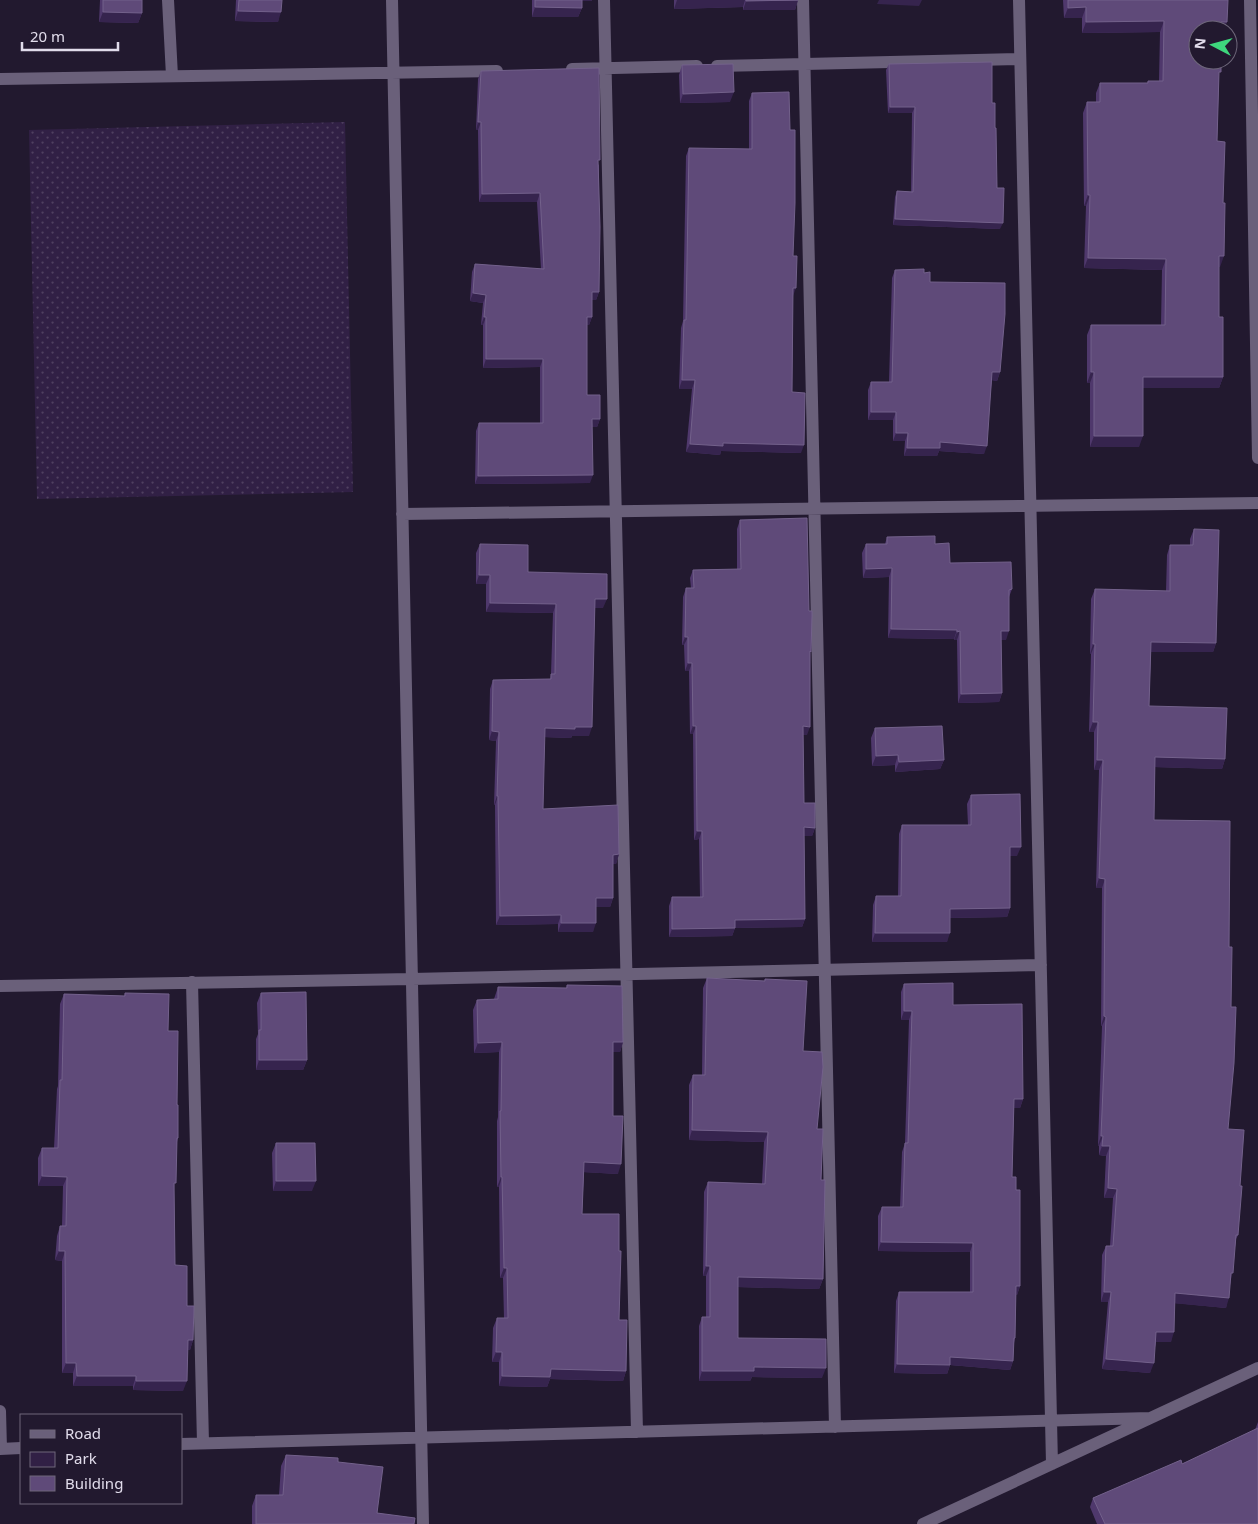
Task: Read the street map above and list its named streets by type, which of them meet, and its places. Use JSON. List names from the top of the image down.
{
  "legend": ["Road", "Park", "Building"],
  "scale_bar": "20 m",
  "north": "left"
}
